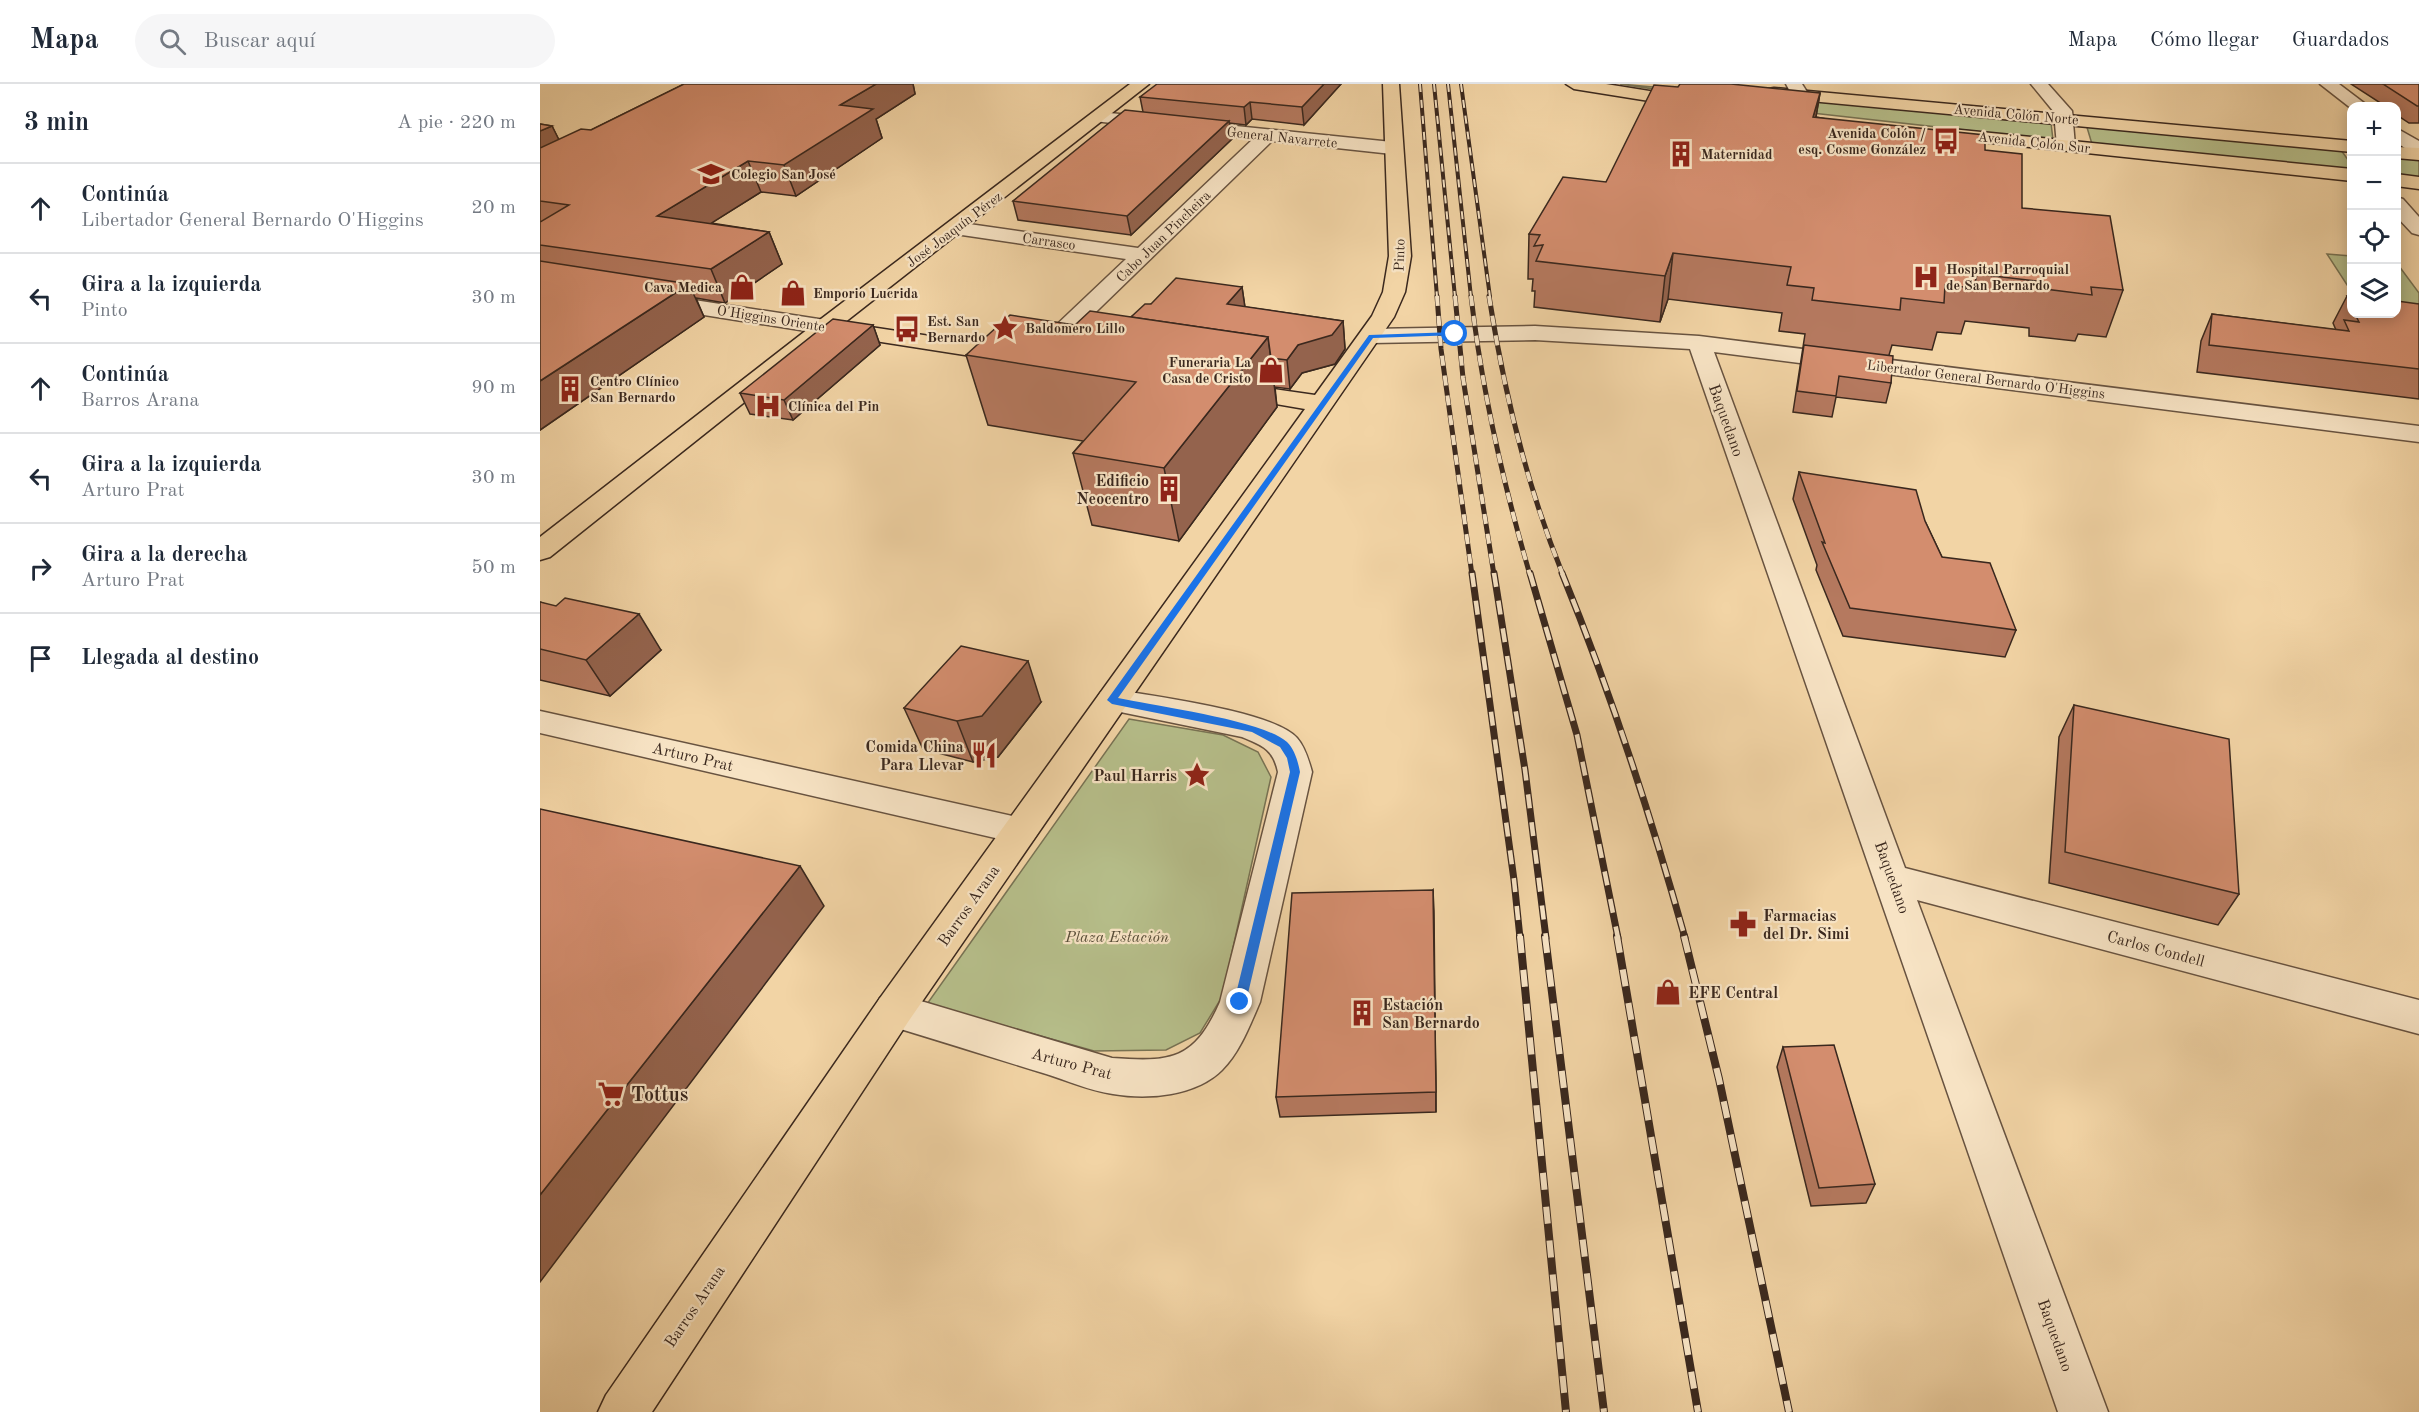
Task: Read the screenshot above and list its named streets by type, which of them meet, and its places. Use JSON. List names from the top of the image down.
{
  "streets": {
    "main road": [
      "Avenida Colón Norte",
      "Avenida Colón Sur",
      "José Joaquín Pérez",
      "Pinto",
      "O'Higgins Oriente",
      "Barros Arana"
    ],
    "street": [
      "General Navarrete",
      "Cabo Juan Pincheira",
      "Carrasco",
      "Libertador General Bernardo O'Higgins",
      "Baquedano",
      "Arturo Prat",
      "Carlos Condell"
    ]
  },
  "crossings": [
    ["General Navarrete", "José Joaquín Pérez"],
    ["General Navarrete", "Cabo Juan Pincheira"],
    ["General Navarrete", "Pinto"],
    ["José Joaquín Pérez", "Carrasco"],
    ["José Joaquín Pérez", "O'Higgins Oriente"],
    ["Cabo Juan Pincheira", "Carrasco"],
    ["Pinto", "Libertador General Bernardo O'Higgins"],
    ["Pinto", "Barros Arana"],
    ["Libertador General Bernardo O'Higgins", "Baquedano"],
    ["Baquedano", "Carlos Condell"],
    ["Arturo Prat", "Barros Arana"]
  ],
  "parks": ["Plaza Estación"],
  "places": {
    "bus stop": ["Avenida Colón / esq. Cosme González", "Est. San Bernardo"],
    "building": [
      "Maternidad",
      "Centro Clínico San Bernardo",
      "Edificio Neocentro",
      "Estación San Bernardo"
    ],
    "school or university": ["Colegio San José"],
    "hospital": ["Hospital Parroquial de San Bernardo", "Clínica del Pin"],
    "shop": [
      "Cava Medica",
      "Emporio Lucrida",
      "Funeraria La Casa de Cristo",
      "EFE Central"
    ],
    "place": ["Baldomero Lillo", "Paul Harris"],
    "restaurant": ["Comida China Para Llevar"],
    "pharmacy": ["Farmacias del Dr. Simi"],
    "supermarket": ["Tottus"]
  },
  "page": {
    "header": "Mapa",
    "search": "Buscar aquí",
    "nav": ["Mapa", "Cómo llegar", "Guardados"],
    "heading": ["3 min", "A pie · 220 m"],
    "map_buttons": ["+", "−"],
    "list": [
      ["Continúa", "Libertador General Bernardo O'Higgins", "20 m"],
      ["Gira a la izquierda", "Pinto", "30 m"],
      ["Continúa", "Barros Arana", "90 m"],
      ["Gira a la izquierda", "Arturo Prat", "30 m"],
      ["Gira a la derecha", "Arturo Prat", "50 m"],
      "Llegada al destino"
    ]
  }
}
